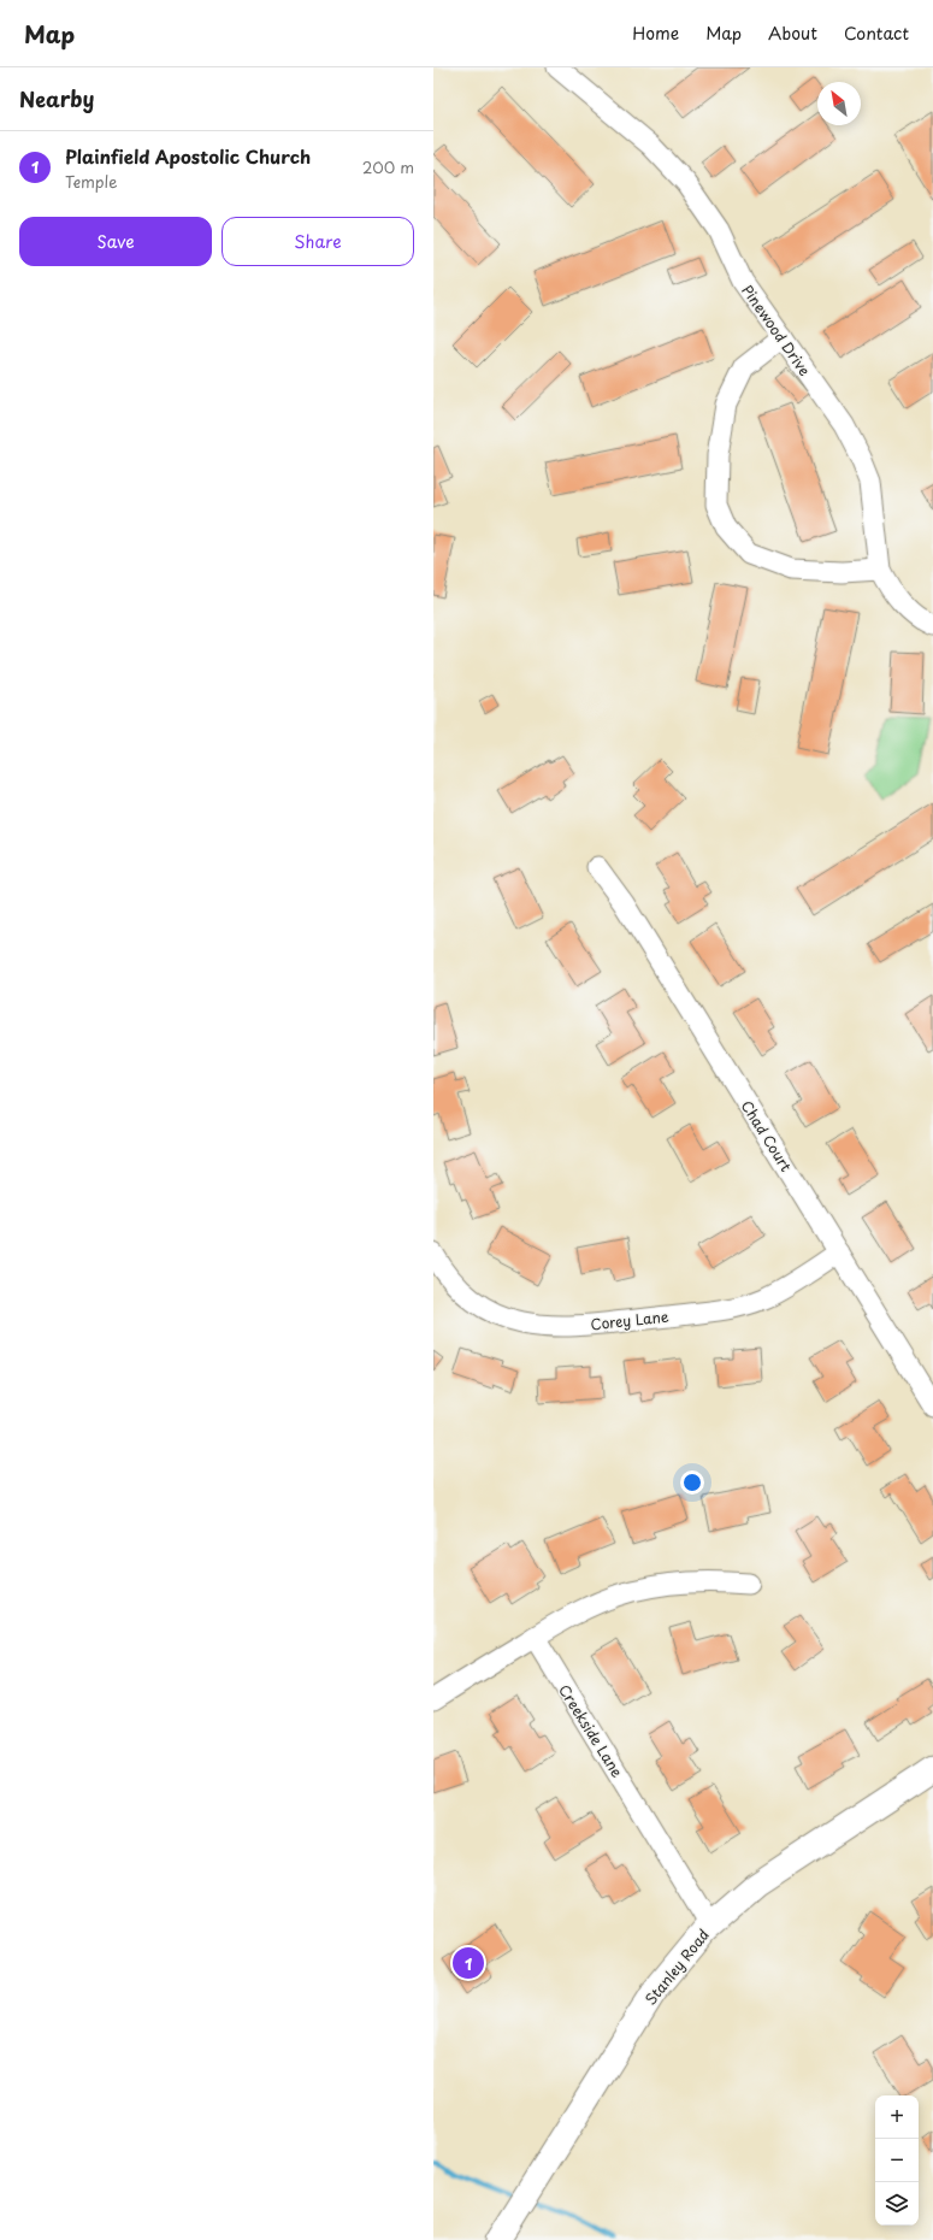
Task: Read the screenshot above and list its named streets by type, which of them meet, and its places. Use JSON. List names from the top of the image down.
{
  "streets": {
    "street": [
      "Pinewood Drive",
      "Chad Court",
      "Corey Lane",
      "Creekside Lane",
      "Stanley Road"
    ]
  },
  "crossings": [
    ["Chad Court", "Corey Lane"],
    ["Creekside Lane", "Stanley Road"]
  ],
  "north": "top left",
  "page": {
    "header": "Map",
    "nav": [
      "Home",
      "Map",
      "About",
      "Contact"
    ],
    "heading": "Nearby",
    "list": [
      {
        "mark": "1",
        "name": "Plainfield Apostolic Church",
        "note": "Temple",
        "value": "200 m"
      }
    ],
    "buttons": ["Save", "Share"],
    "pins": "1",
    "map_buttons": ["+", "−"]
  }
}
